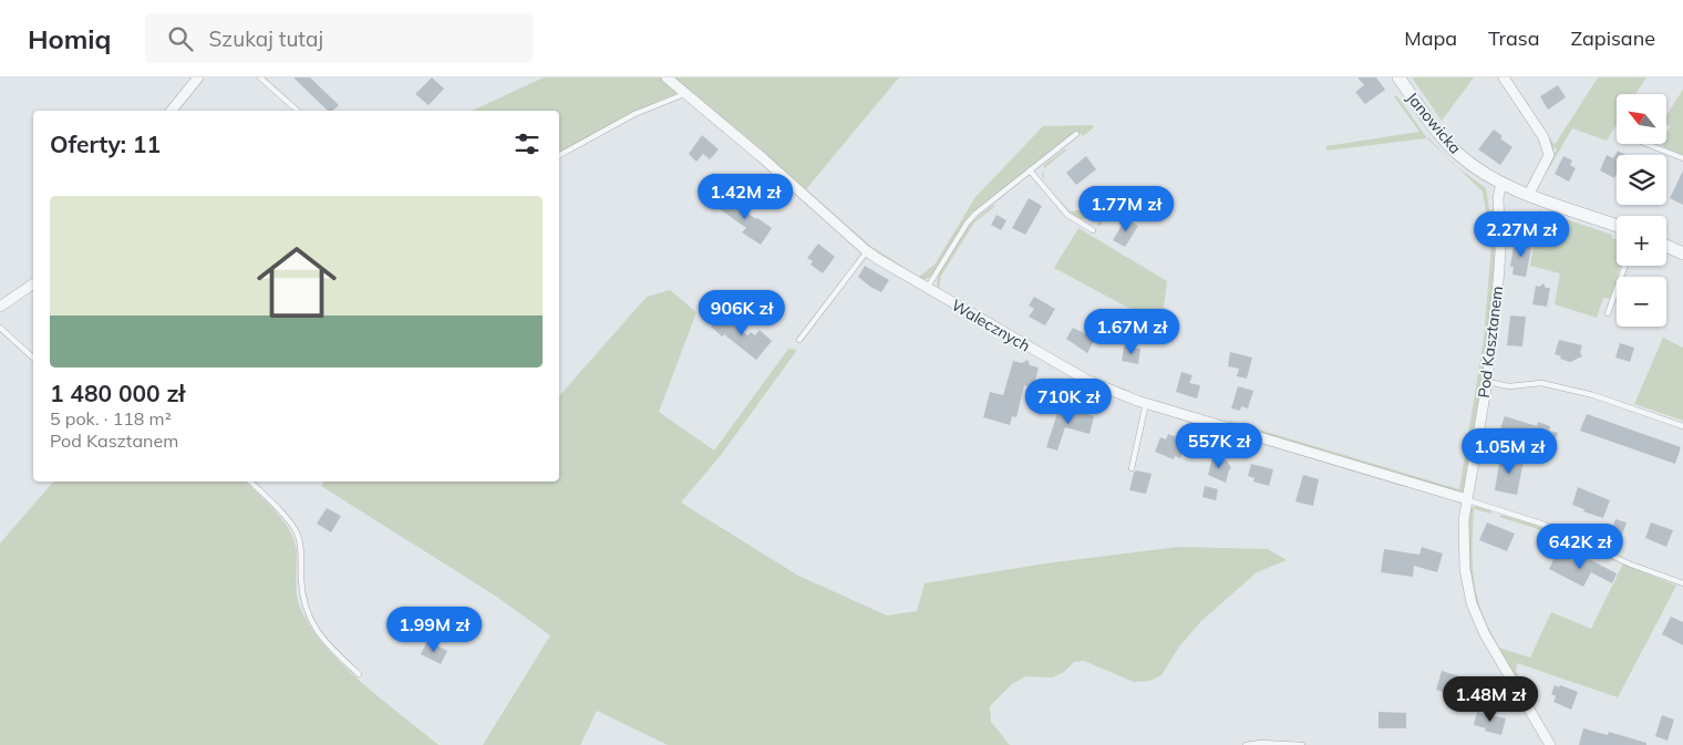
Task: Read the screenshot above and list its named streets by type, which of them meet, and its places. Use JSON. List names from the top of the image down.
{
  "streets": {
    "street": ["Janowicka", "Walecznych", "Pod Kasztanem"]
  },
  "crossings": [
    ["Janowicka", "Pod Kasztanem"],
    ["Walecznych", "Pod Kasztanem"]
  ],
  "north": "top left",
  "page": {
    "header": "Homiq",
    "search": "Szukaj tutaj",
    "nav": ["Mapa", "Trasa", "Zapisane"],
    "map_buttons": ["+", "−"],
    "heading": "Oferty: 11",
    "price": [
      "1.42M zł",
      "1.77M zł",
      "2.27M zł",
      "906K zł",
      "1.67M zł",
      "710K zł",
      "557K zł",
      "1.05M zł",
      "642K zł",
      "1.99M zł",
      "1.48M zł"
    ],
    "list": [
      {
        "name": "1 480 000 zł",
        "note": "5 pok. · 118 m² · Pod Kasztanem"
      }
    ]
  }
}
